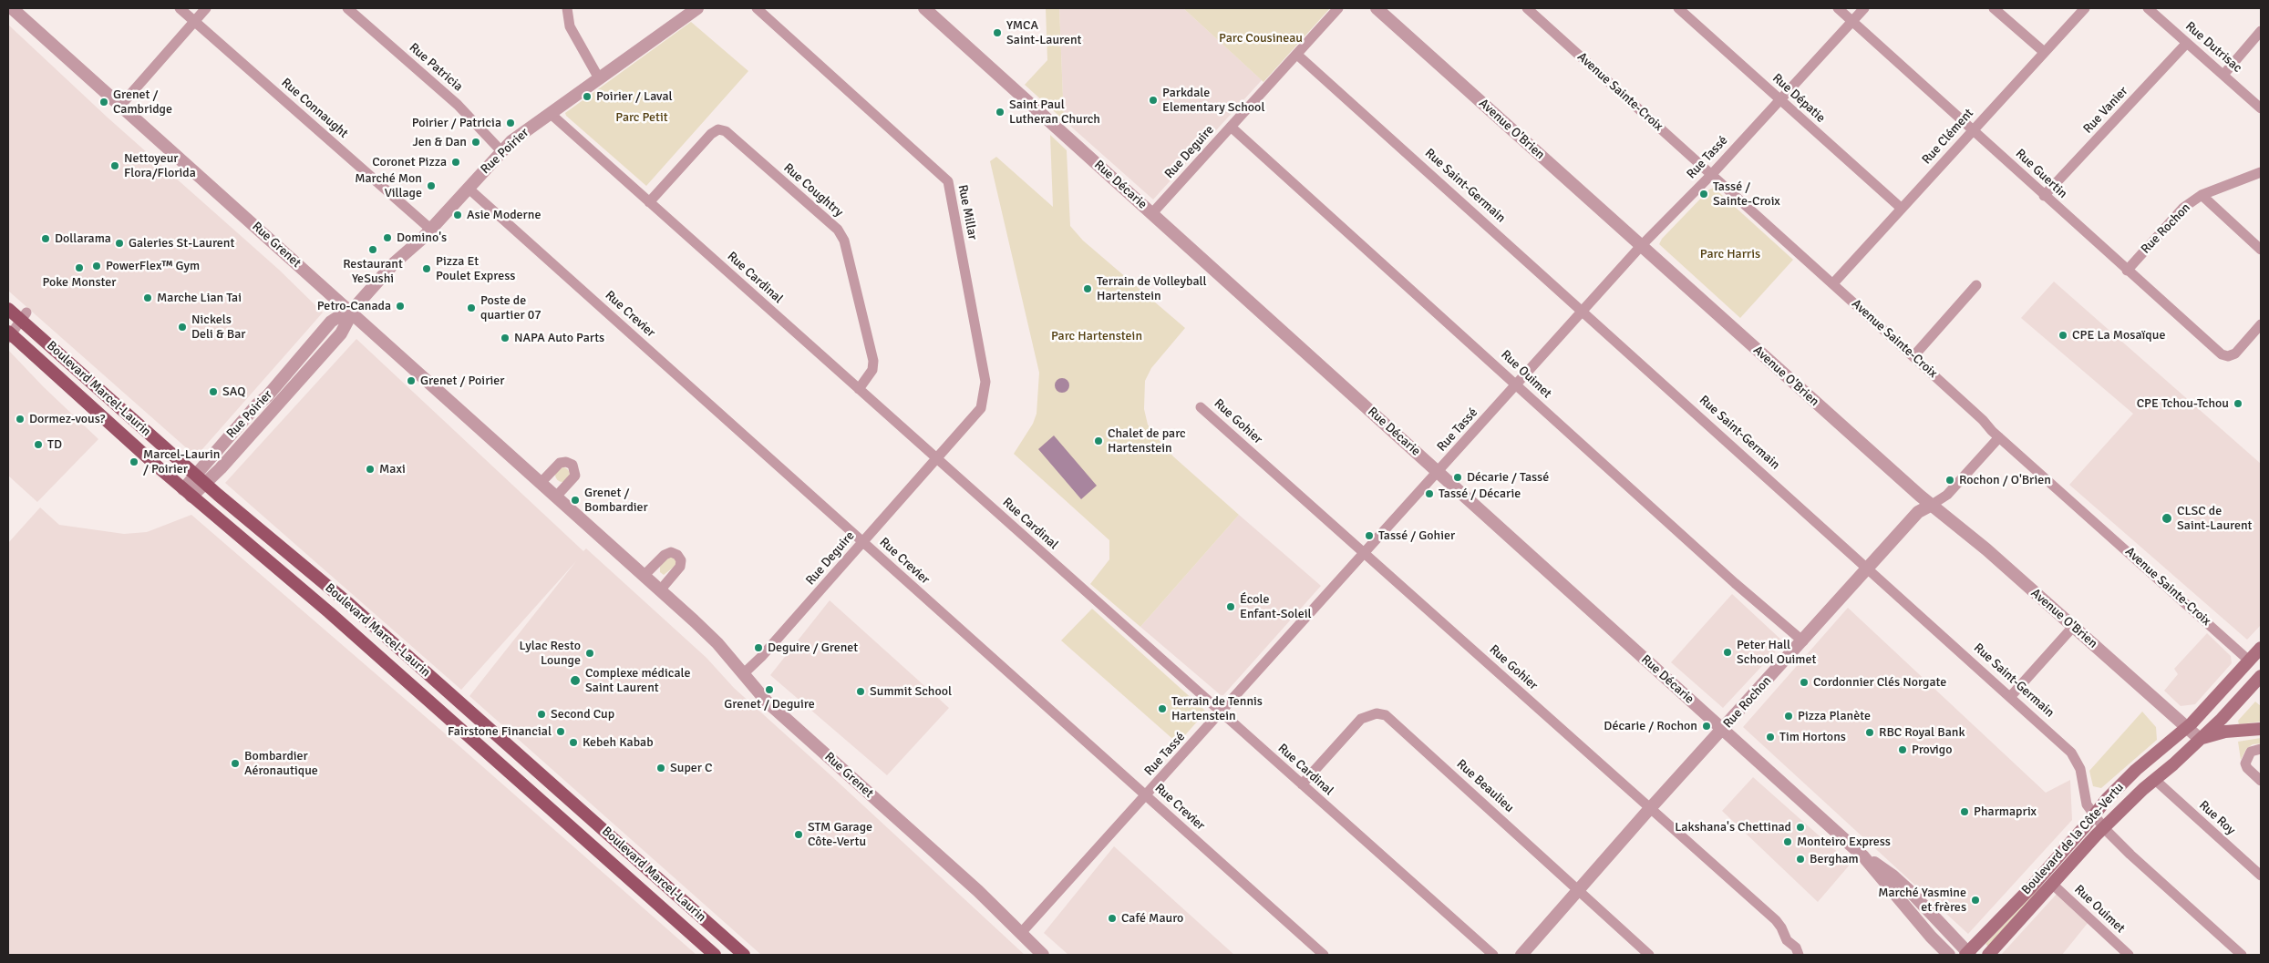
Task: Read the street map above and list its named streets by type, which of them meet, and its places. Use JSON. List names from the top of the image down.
{
  "streets": {
    "main road": ["Avenue Sainte-Croix", "Boulevard Marcel-Laurin", "Boulevard de la Côte-Vertu"],
    "street": [
      "Rue Dutrisac",
      "Rue Patricia",
      "Rue Dépatie",
      "Rue Connaught",
      "Rue Vanier",
      "Avenue O'Brien",
      "Rue Clément",
      "Rue Poirier",
      "Rue Deguire",
      "Rue Tassé",
      "Rue Guertin",
      "Rue Décarie",
      "Rue Saint-Germain",
      "Rue Coughtry",
      "Rue Millar",
      "Rue Rochon",
      "Rue Grenet",
      "Rue Cardinal",
      "Rue Crevier",
      "Rue Ouimet",
      "Rue Gohier",
      "Rue Beaulieu",
      "Rue Roy"
    ]
  },
  "crossings": [
    ["Rue Dutrisac", "Rue Vanier"],
    ["Rue Patricia", "Rue Poirier"],
    ["Avenue Sainte-Croix", "Rue Clément"],
    ["Avenue Sainte-Croix", "Rue Tassé"],
    ["Avenue Sainte-Croix", "Rue Rochon"],
    ["Avenue Sainte-Croix", "Boulevard de la Côte-Vertu"],
    ["Rue Dépatie", "Rue Clément"],
    ["Rue Dépatie", "Rue Tassé"],
    ["Rue Connaught", "Rue Poirier"],
    ["Rue Vanier", "Rue Guertin"],
    ["Avenue O'Brien", "Rue Tassé"],
    ["Avenue O'Brien", "Rue Rochon"],
    ["Avenue O'Brien", "Boulevard de la Côte-Vertu"],
    ["Rue Clément", "Rue Guertin"],
    ["Rue Poirier", "Rue Grenet"],
    ["Rue Poirier", "Rue Cardinal"],
    ["Rue Poirier", "Rue Crevier"],
    ["Rue Poirier", "Boulevard Marcel-Laurin"],
    ["Rue Deguire", "Rue Décarie"],
    ["Rue Deguire", "Rue Saint-Germain"],
    ["Rue Deguire", "Rue Millar"],
    ["Rue Deguire", "Rue Grenet"],
    ["Rue Deguire", "Rue Cardinal"],
    ["Rue Deguire", "Rue Crevier"],
    ["Rue Deguire", "Rue Ouimet"],
    ["Rue Tassé", "Rue Guertin"],
    ["Rue Tassé", "Rue Décarie"],
    ["Rue Tassé", "Rue Saint-Germain"],
    ["Rue Tassé", "Rue Grenet"],
    ["Rue Tassé", "Rue Cardinal"],
    ["Rue Tassé", "Rue Crevier"],
    ["Rue Tassé", "Rue Ouimet"],
    ["Rue Tassé", "Rue Gohier"],
    ["Rue Guertin", "Rue Rochon"],
    ["Rue Décarie", "Rue Rochon"],
    ["Rue Décarie", "Boulevard de la Côte-Vertu"],
    ["Rue Saint-Germain", "Rue Rochon"],
    ["Rue Saint-Germain", "Boulevard de la Côte-Vertu"],
    ["Rue Coughtry", "Rue Cardinal"],
    ["Rue Millar", "Rue Cardinal"],
    ["Rue Rochon", "Rue Ouimet"],
    ["Rue Rochon", "Rue Gohier"],
    ["Rue Rochon", "Rue Beaulieu"],
    ["Rue Cardinal", "Rue Beaulieu"],
    ["Rue Ouimet", "Boulevard de la Côte-Vertu"],
    ["Rue Roy", "Boulevard de la Côte-Vertu"]
  ],
  "parks": [
    "Parc Cousineau",
    "Parc Petit",
    "Parc Harris",
    "Parc Hartenstein"
  ],
  "places": [
    "YMCA Saint-Laurent",
    "Poirier / Laval",
    "Parkdale Elementary School",
    "Grenet / Cambridge",
    "Saint Paul Lutheran Church",
    "Poirier / Patricia",
    "Jen & Dan",
    "Coronet Pizza",
    "Nettoyeur Flora/Florida",
    "Marché Mon Village",
    "Tassé / Sainte-Croix",
    "Asie Moderne",
    "Domino's",
    "Dollarama",
    "Galeries St-Laurent",
    "Restaurant YeSushi",
    "PowerFlex™ Gym",
    "Poke Monster",
    "Pizza Et Poulet Express",
    "Terrain de Volleyball Hartenstein",
    "Marche Lian Tai",
    "Petro-Canada",
    "Poste de quartier 07",
    "Nickels Deli & Bar",
    "CPE La Mosaïque",
    "NAPA Auto Parts",
    "Grenet / Poirier",
    "SAQ",
    "CPE Tchou-Tchou",
    "Dormez-vous?",
    "Chalet de parc Hartenstein",
    "TD",
    "Marcel-Laurin / Poirier",
    "Maxi",
    "Décarie / Tassé",
    "Rochon / O'Brien",
    "Tassé / Décarie",
    "Grenet / Bombardier",
    "CLSC de Saint-Laurent",
    "Tassé / Gohier",
    "École Enfant-Soleil",
    "Deguire / Grenet",
    "Peter Hall School Ouimet",
    "Lylac Resto Lounge",
    "Complexe médicale Saint Laurent",
    "Cordonnier Clés Norgate",
    "Grenet / Deguire",
    "Summit School",
    "Terrain de Tennis Hartenstein",
    "Second Cup",
    "Pizza Planète",
    "Décarie / Rochon",
    "Fairstone Financial",
    "RBC Royal Bank",
    "Tim Hortons",
    "Kebeh Kabab",
    "Provigo",
    "Bombardier Aéronautique",
    "Super C",
    "Pharmaprix",
    "Lakshana's Chettinad",
    "STM Garage Côte-Vertu",
    "Monteiro Express",
    "Bergham",
    "Marché Yasmine et frères",
    "Café Mauro"
  ]
}
